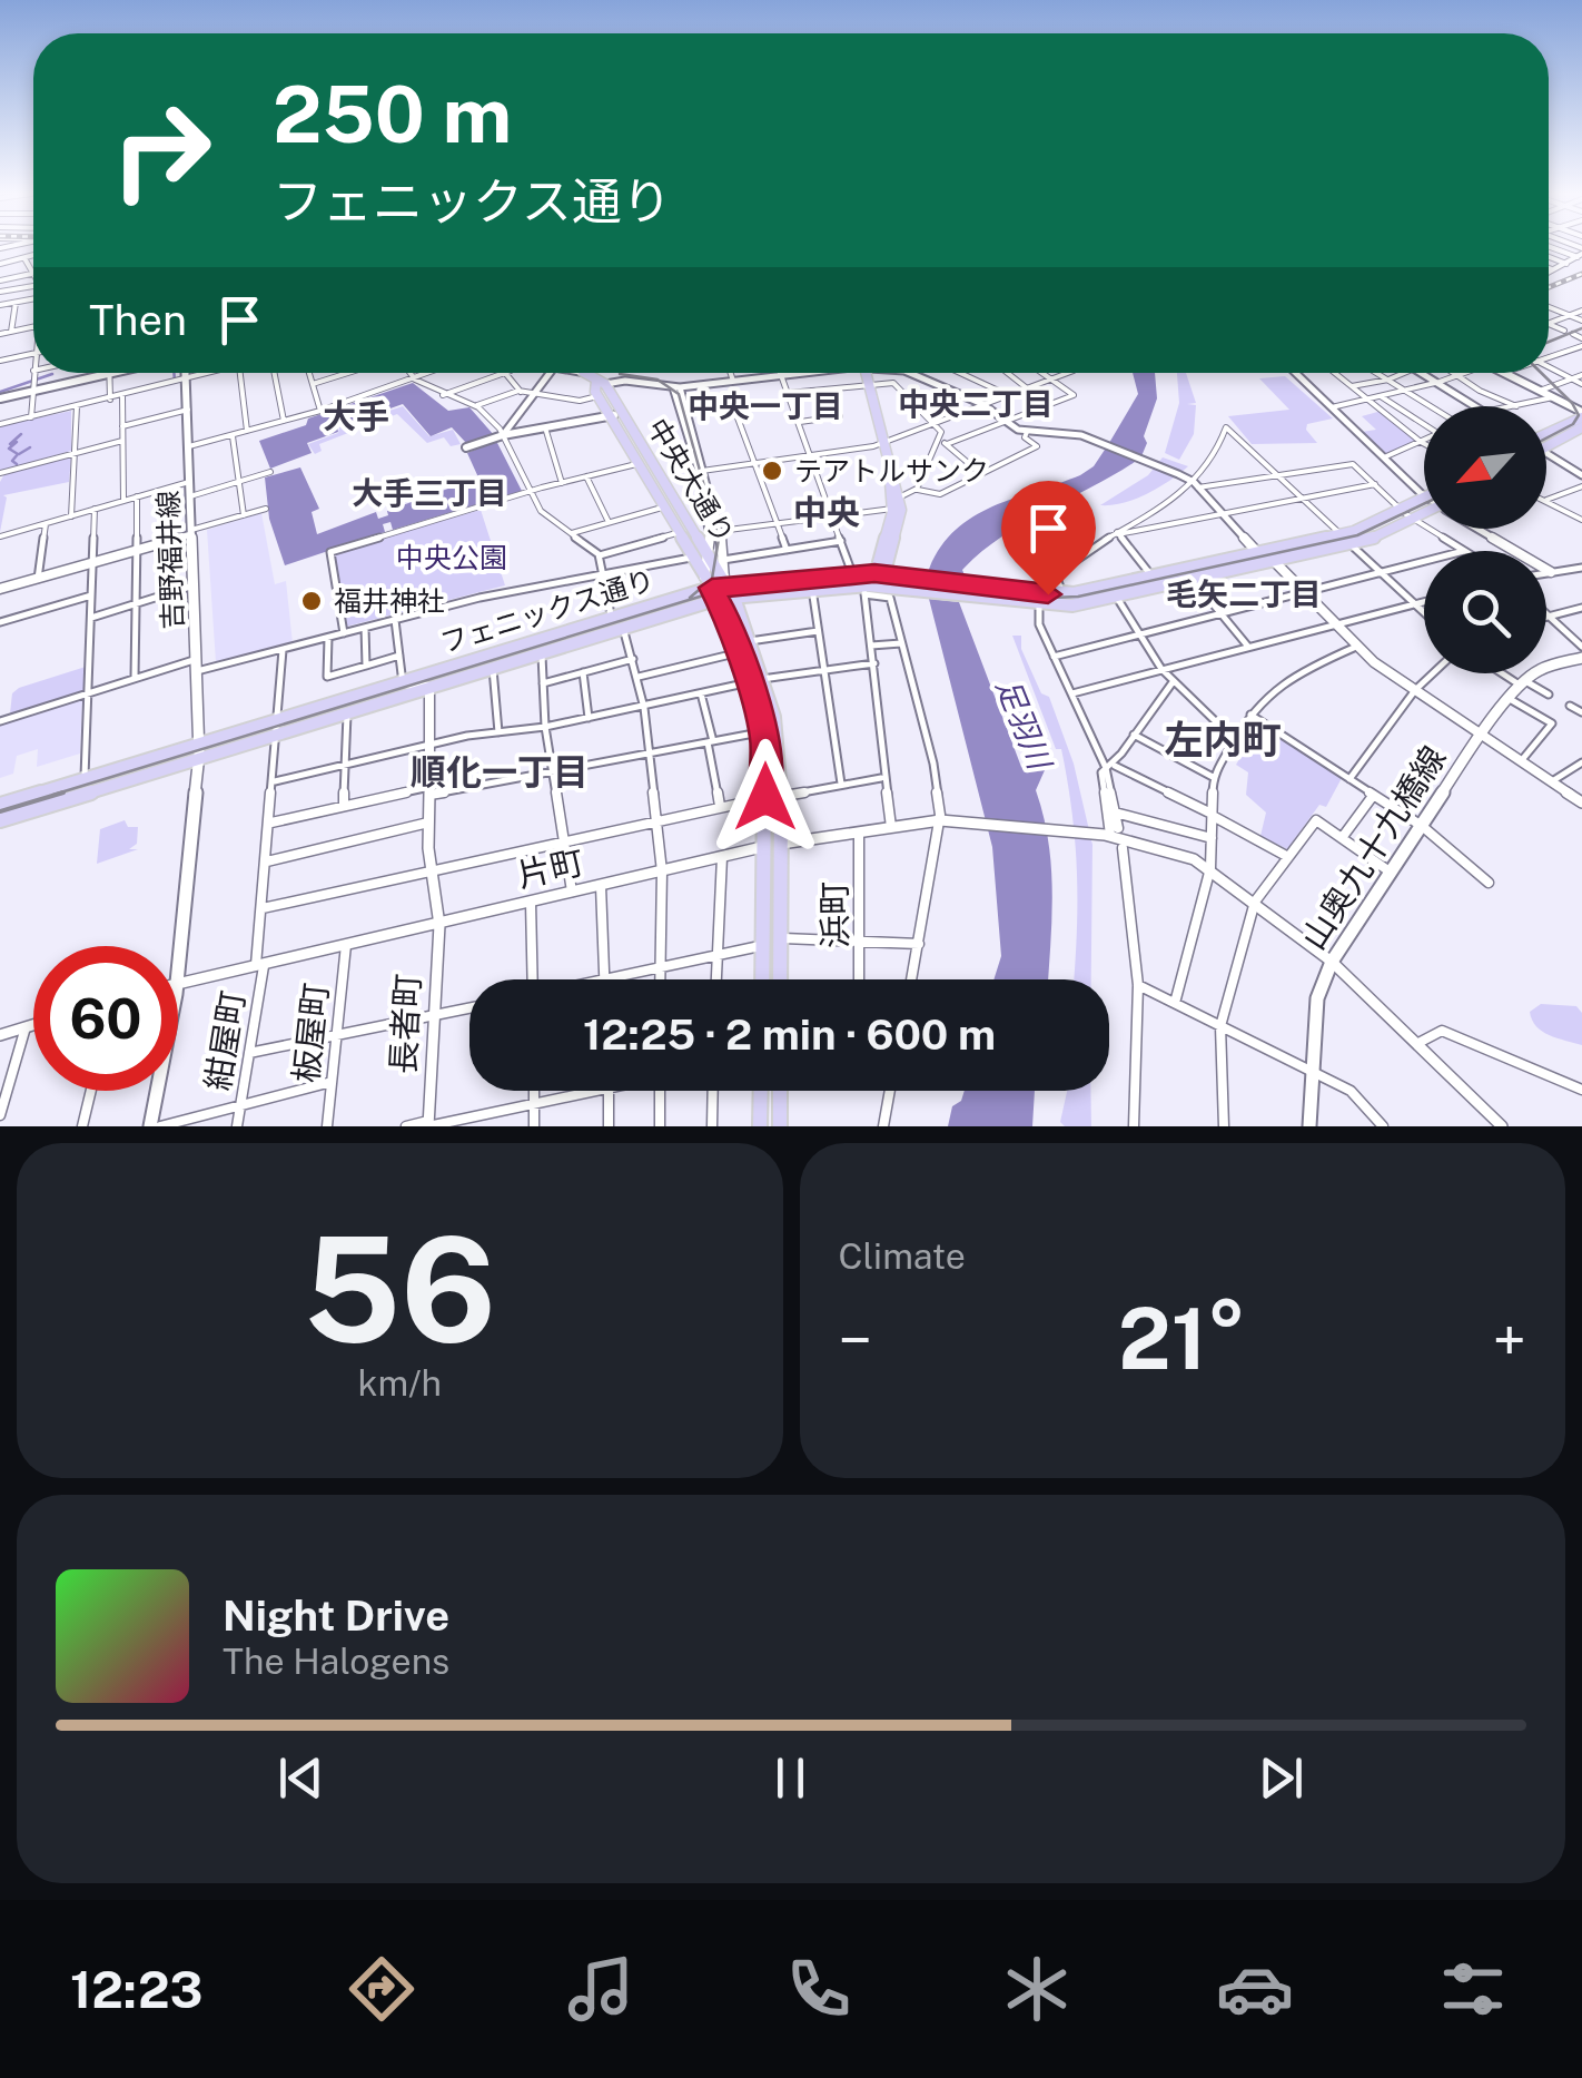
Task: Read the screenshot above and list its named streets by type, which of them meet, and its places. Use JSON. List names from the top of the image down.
{
  "streets": {
    "main road": [
      "中央大通り",
      "吉野福井線",
      "フェニックス通り",
      "山奥九十九橋線"
    ],
    "street": [
      "片町",
      "浜町",
      "長者町",
      "板屋町",
      "紺屋町"
    ]
  },
  "crossings": [
    ["中央大通り", "フェニックス通り"],
    ["中央大通り", "片町"],
    ["吉野福井線", "フェニックス通り"],
    ["フェニックス通り", "長者町"],
    ["フェニックス通り", "紺屋町"],
    ["山奥九十九橋線", "片町"],
    ["片町", "浜町"],
    ["片町", "長者町"],
    ["片町", "板屋町"],
    ["片町", "紺屋町"]
  ],
  "districts": [
    "中央二丁目",
    "中央一丁目",
    "大手",
    "大手三丁目",
    "中央",
    "毛矢二丁目",
    "左内町",
    "順化一丁目"
  ],
  "water": ["足羽川"],
  "parks": ["中央公園"],
  "places": ["テアトルサンク", "福井神社"],
  "north": "bottom left",
  "page": {
    "turn": ["250 m", "フェニックス通り"],
    "then": "Then",
    "limit": "60",
    "trip": "12:25 · 2 min · 600 m",
    "tile": [
      ["56", "km/h"],
      "Climate"
    ],
    "heat": ["−", "21°", "+"],
    "song": ["Night Drive", "The Halogens"],
    "tabs": "12:23"
  }
}
